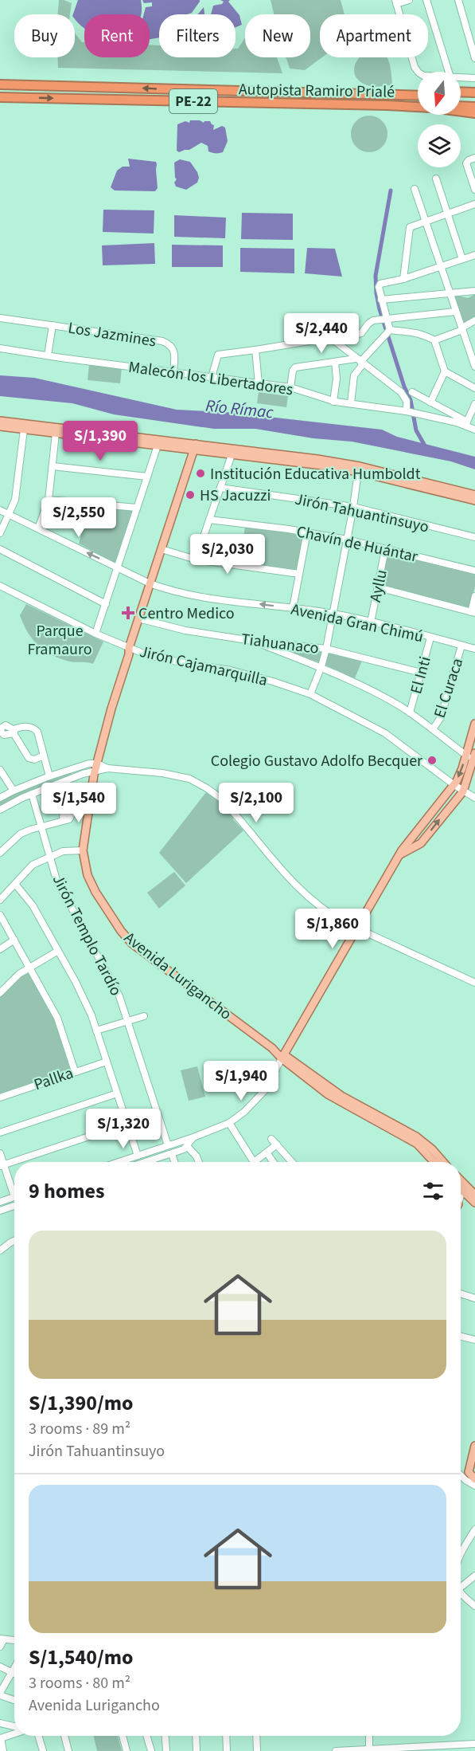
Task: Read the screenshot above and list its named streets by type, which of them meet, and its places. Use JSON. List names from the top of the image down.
{
  "streets": {
    "highway": ["Autopista Ramiro Prialé", "PE-22"],
    "main road": ["Avenida Lurigancho"],
    "street": [
      "Los Jazmines",
      "Malecón los Libertadores",
      "Jirón Tahuantinsuyo",
      "Chavín de Huántar",
      "Ayllu",
      "Avenida Gran Chimú",
      "Tiahuanaco",
      "Jirón Cajamarquilla",
      "El Inti",
      "El Curaca",
      "Jirón Templo Tardío",
      "Pallka"
    ]
  },
  "crossings": [
    ["Los Jazmines", "Malecón los Libertadores"],
    ["Chavín de Huántar", "Ayllu"],
    ["Ayllu", "Avenida Gran Chimú"],
    ["Avenida Gran Chimú", "El Inti"],
    ["Avenida Gran Chimú", "El Curaca"],
    ["Avenida Gran Chimú", "Avenida Lurigancho"],
    ["Tiahuanaco", "El Inti"],
    ["Tiahuanaco", "Avenida Lurigancho"],
    ["Jirón Cajamarquilla", "Avenida Lurigancho"]
  ],
  "water": ["Río Rímac"],
  "parks": ["Parque Framauro"],
  "places": {
    "other": ["Institución Educativa Humboldt", "HS Jacuzzi", "Colegio Gustavo Adolfo Becquer"],
    "health": ["Centro Medico"]
  },
  "north": "bottom",
  "page": {
    "chip": [
      "Buy",
      "Rent",
      "Filters",
      "New",
      "Apartment"
    ],
    "price": [
      "S/2,440",
      "S/1,390",
      "S/2,550",
      "S/2,030",
      "S/1,540",
      "S/2,100",
      "S/1,860",
      "S/1,940",
      "S/1,320"
    ],
    "heading": "9 homes",
    "list": [
      {
        "name": "S/1,390/mo",
        "note": "3 rooms · 89 m² · Jirón Tahuantinsuyo"
      },
      {
        "name": "S/1,540/mo",
        "note": "3 rooms · 80 m² · Avenida Lurigancho"
      }
    ]
  }
}
